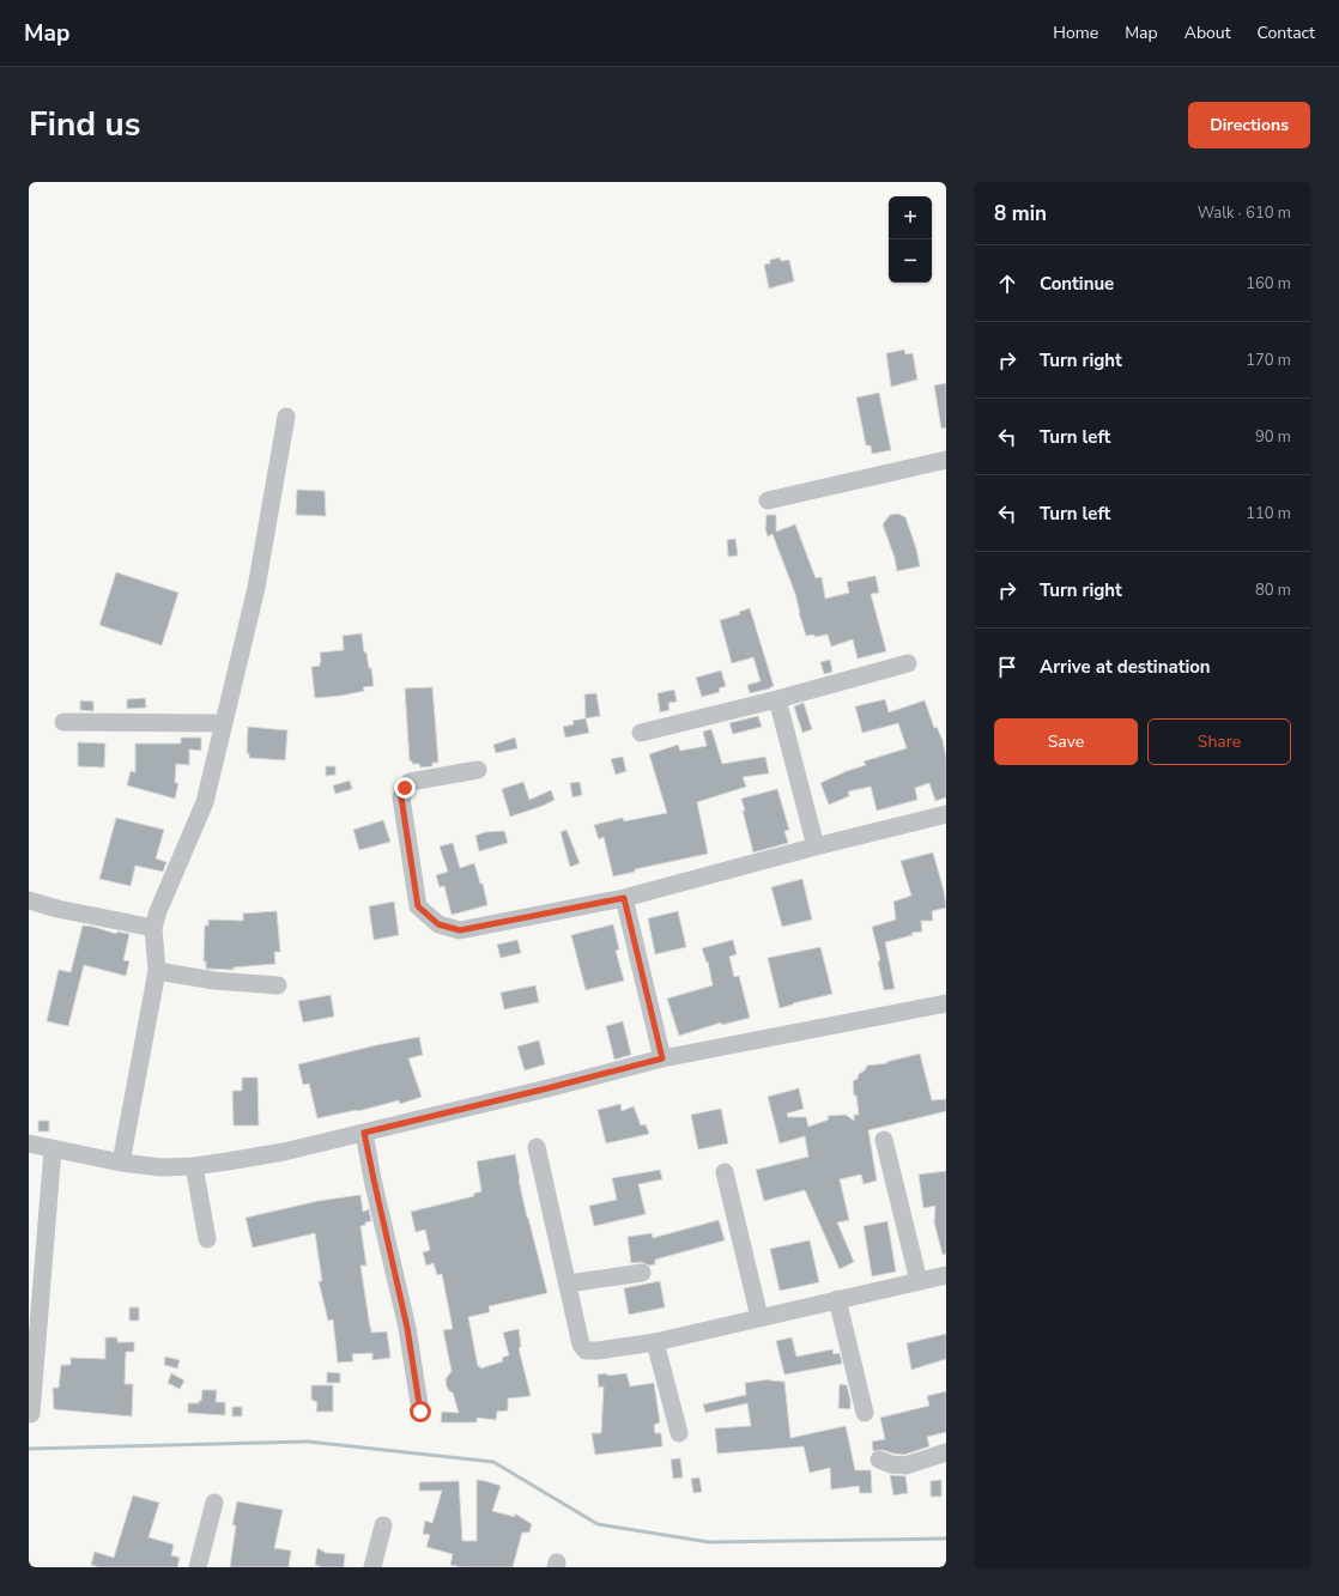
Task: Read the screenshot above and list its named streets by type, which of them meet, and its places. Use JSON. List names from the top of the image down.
{
  "page": {
    "header": "Map",
    "nav": [
      "Home",
      "Map",
      "About",
      "Contact"
    ],
    "title": "Find us",
    "buttons": [
      "Directions",
      ["Save", "Share"]
    ],
    "heading": ["8 min", "Walk · 610 m"],
    "map_buttons": ["+", "−"],
    "list": [
      ["Continue", "160 m"],
      ["Turn right", "170 m"],
      ["Turn left", "90 m"],
      ["Turn left", "110 m"],
      ["Turn right", "80 m"],
      "Arrive at destination"
    ]
  }
}
